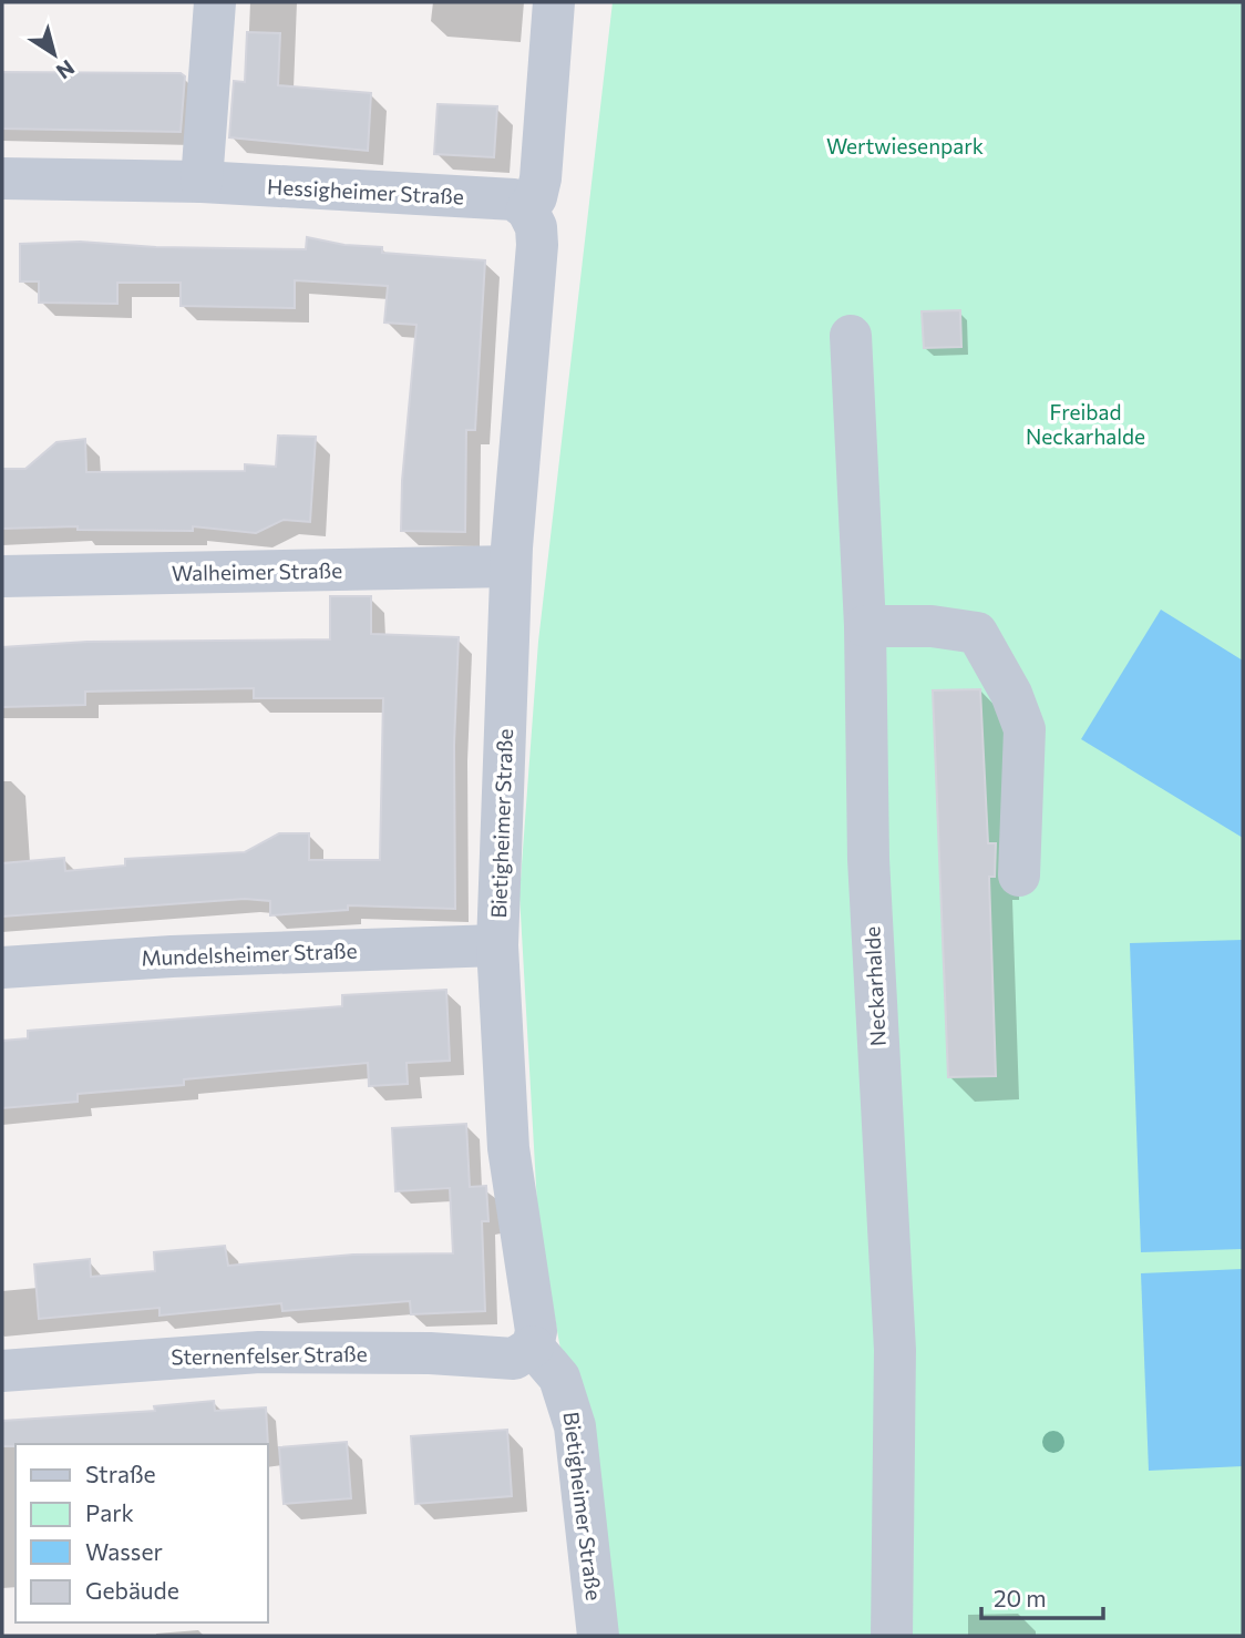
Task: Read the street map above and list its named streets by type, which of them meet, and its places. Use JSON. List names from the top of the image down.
{
  "streets": {
    "street": [
      "Hessigheimer Straße",
      "Walheimer Straße",
      "Bietigheimer Straße",
      "Mundelsheimer Straße",
      "Neckarhalde",
      "Sternenfelser Straße"
    ]
  },
  "crossings": [
    ["Hessigheimer Straße", "Bietigheimer Straße"],
    ["Walheimer Straße", "Bietigheimer Straße"],
    ["Bietigheimer Straße", "Mundelsheimer Straße"],
    ["Bietigheimer Straße", "Sternenfelser Straße"]
  ],
  "parks": ["Wertwiesenpark", "Freibad Neckarhalde"],
  "legend": [
    "Straße",
    "Park",
    "Wasser",
    "Gebäude"
  ],
  "scale_bar": "20 m",
  "north": "bottom right"
}
